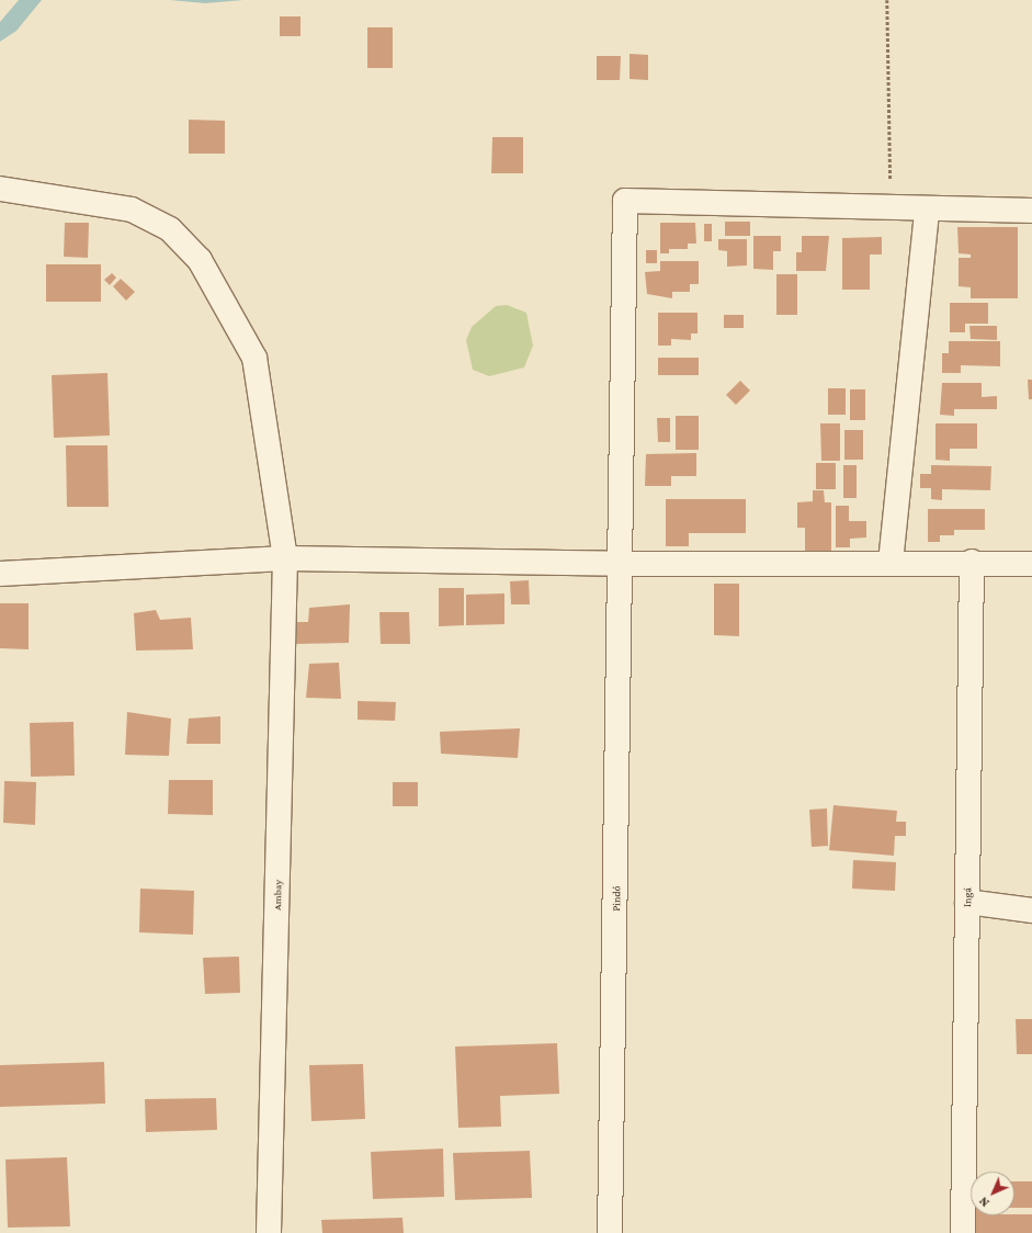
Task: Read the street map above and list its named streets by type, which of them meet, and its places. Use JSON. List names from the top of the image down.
{
  "streets": {
    "street": ["Ambay", "Ingá", "Pindó"]
  },
  "north": "bottom left"
}
